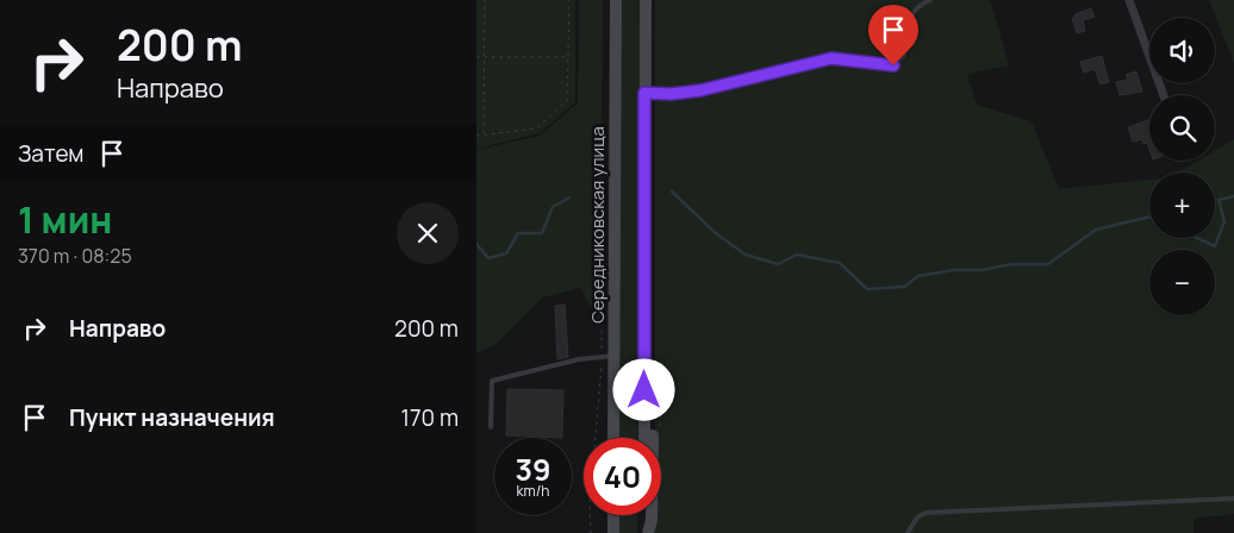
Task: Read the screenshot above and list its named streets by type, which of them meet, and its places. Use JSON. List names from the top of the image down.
{
  "streets": {
    "street": ["Середниковская улица"]
  },
  "page": {
    "turn": ["200 m", "Направо"],
    "map_buttons": ["+", "−"],
    "then": "Затем",
    "heading": ["1 мин", "370 m · 08:25"],
    "list": [
      {
        "name": "Направо",
        "value": "200 m"
      },
      {
        "name": "Пункт назначения",
        "value": "170 m"
      }
    ],
    "speed": "39 km/h",
    "limit": "40"
  }
}
